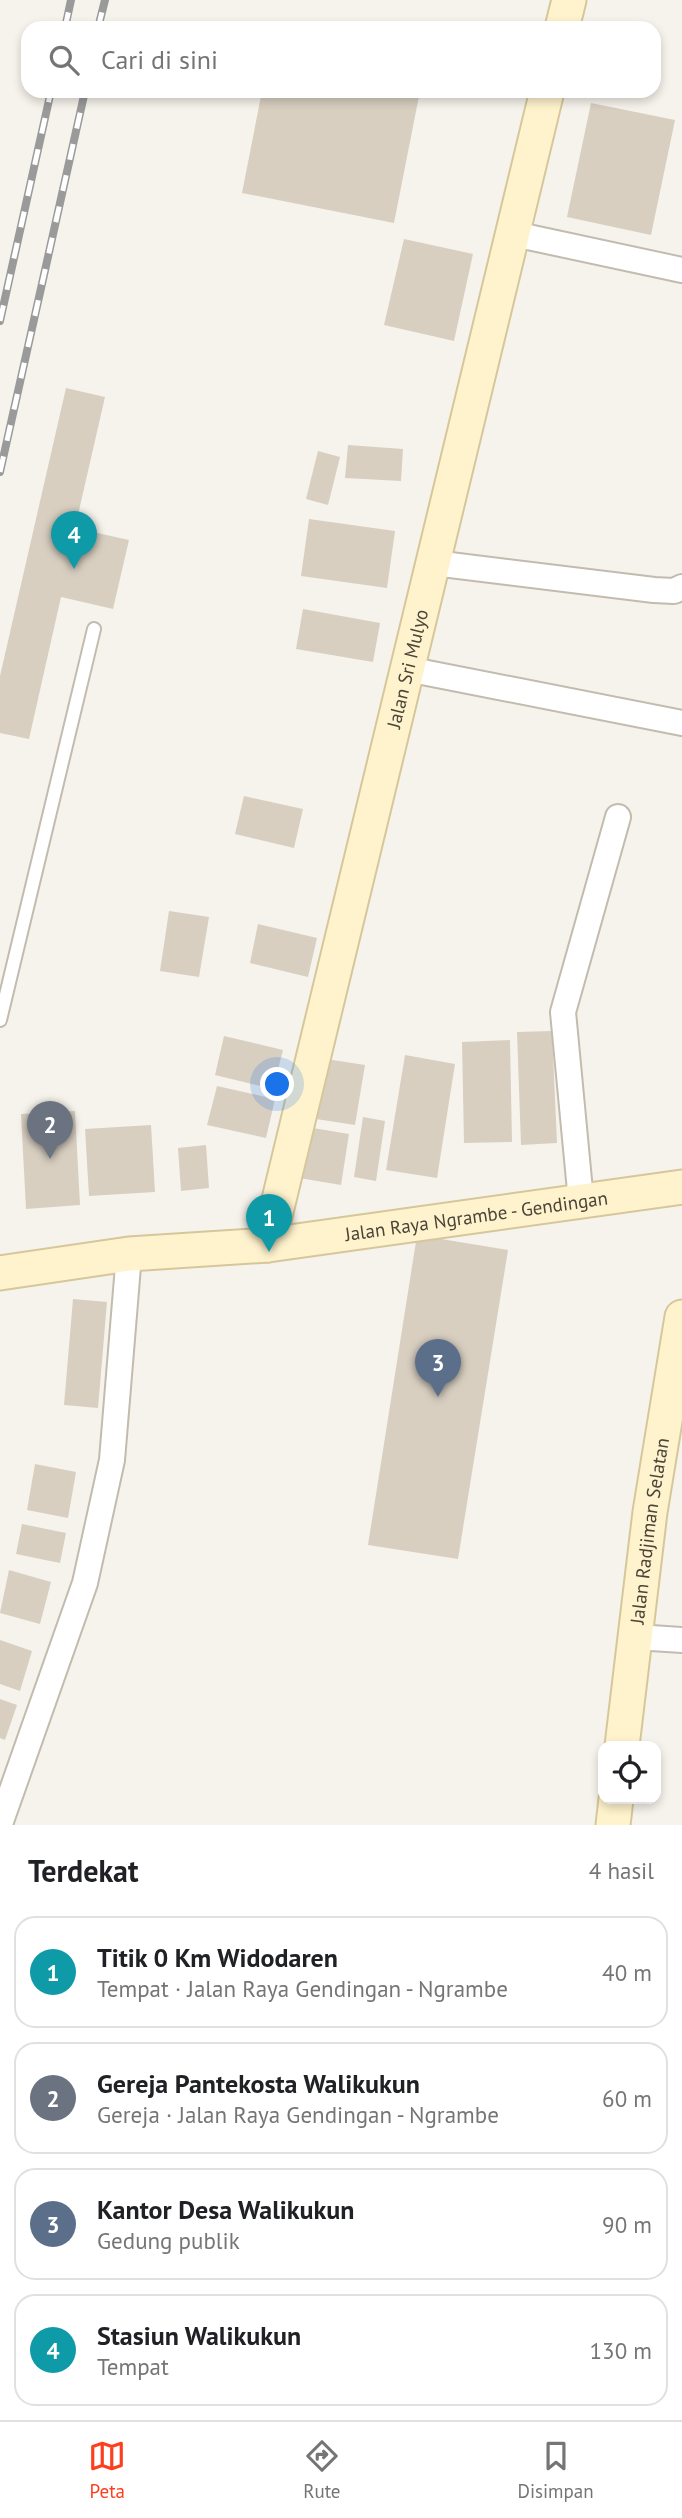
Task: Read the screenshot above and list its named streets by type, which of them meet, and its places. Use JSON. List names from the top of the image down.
{
  "streets": {
    "main road": ["Jalan Sri Mulyo", "Jalan Raya Ngrambe - Gendingan", "Jalan Radjiman Selatan"]
  },
  "crossings": [
    ["Jalan Sri Mulyo", "Jalan Raya Ngrambe - Gendingan"]
  ],
  "page": {
    "search": "Cari di sini",
    "pins": [
      "4",
      "2",
      "1",
      "3"
    ],
    "heading": ["Terdekat", "4 hasil"],
    "list": [
      {
        "mark": "1",
        "name": "Titik 0 Km Widodaren",
        "note": "Tempat · Jalan Raya Gendingan - Ngrambe",
        "value": "40 m"
      },
      {
        "mark": "2",
        "name": "Gereja Pantekosta Walikukun",
        "note": "Gereja · Jalan Raya Gendingan - Ngrambe",
        "value": "60 m"
      },
      {
        "mark": "3",
        "name": "Kantor Desa Walikukun",
        "note": "Gedung publik",
        "value": "90 m"
      },
      {
        "mark": "4",
        "name": "Stasiun Walikukun",
        "note": "Tempat",
        "value": "130 m"
      }
    ],
    "nav": ["Peta", "Rute", "Disimpan"]
  }
}
